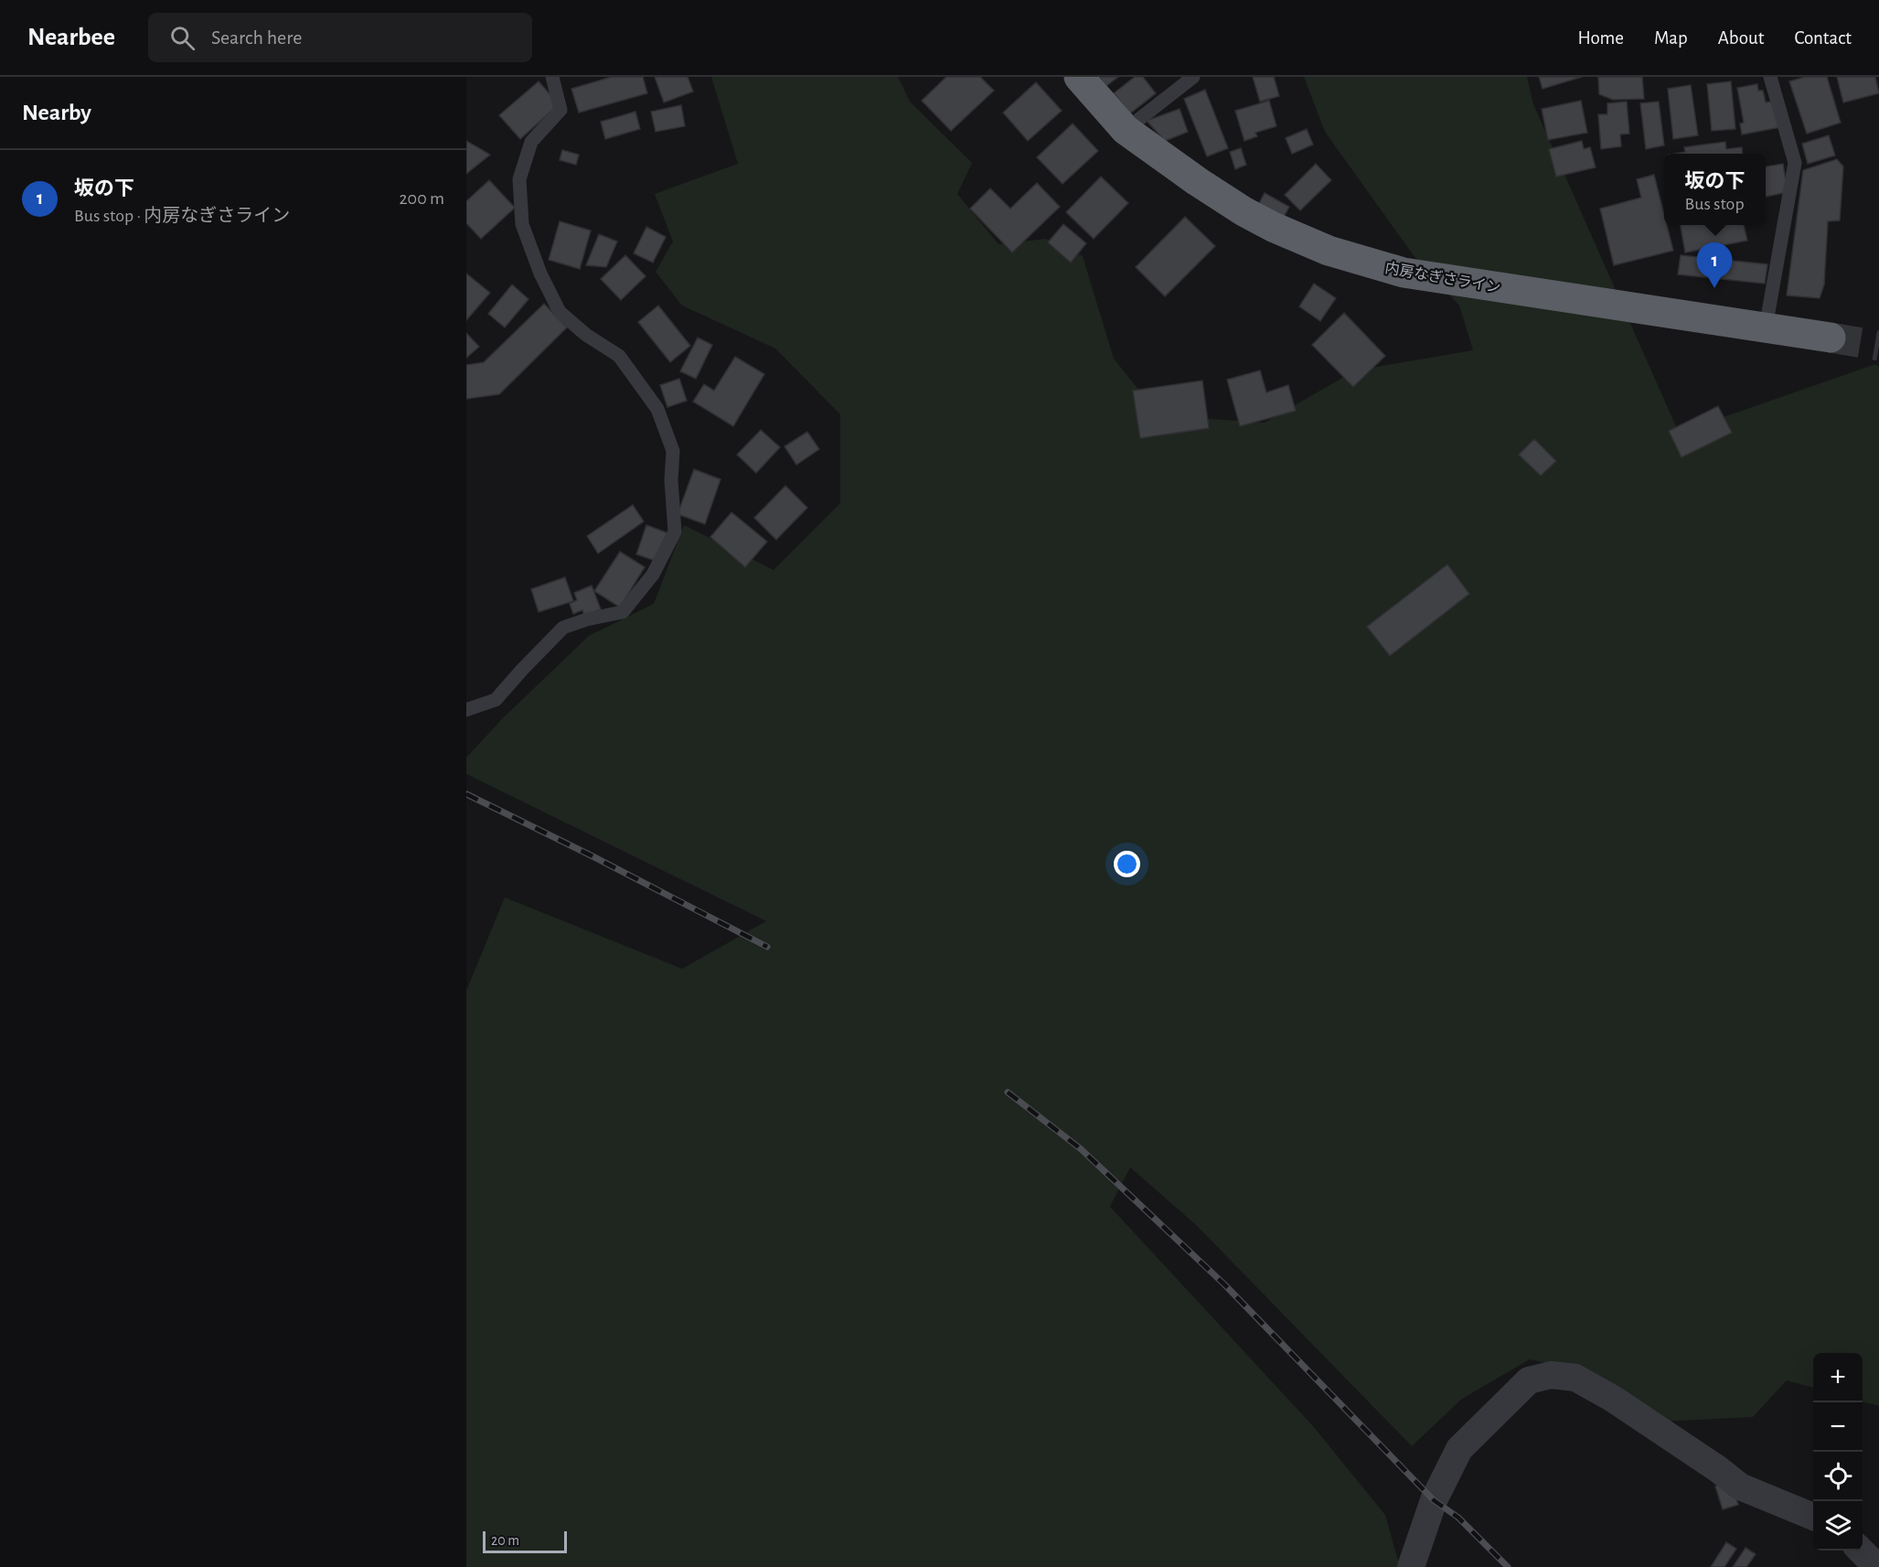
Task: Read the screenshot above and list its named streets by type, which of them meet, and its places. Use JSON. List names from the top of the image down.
{
  "streets": {
    "highway": ["内房なぎさライン"]
  },
  "scale_bar": "20 m",
  "page": {
    "header": "Nearbee",
    "search": "Search here",
    "nav": [
      "Home",
      "Map",
      "About",
      "Contact"
    ],
    "heading": "Nearby",
    "list": [
      {
        "mark": "1",
        "name": "坂の下",
        "note": "Bus stop · 内房なぎさライン",
        "value": "200 m"
      }
    ],
    "popup": ["坂の下", "Bus stop"],
    "pins": "1",
    "map_buttons": ["+", "−"],
    "scale": "20 m"
  }
}
